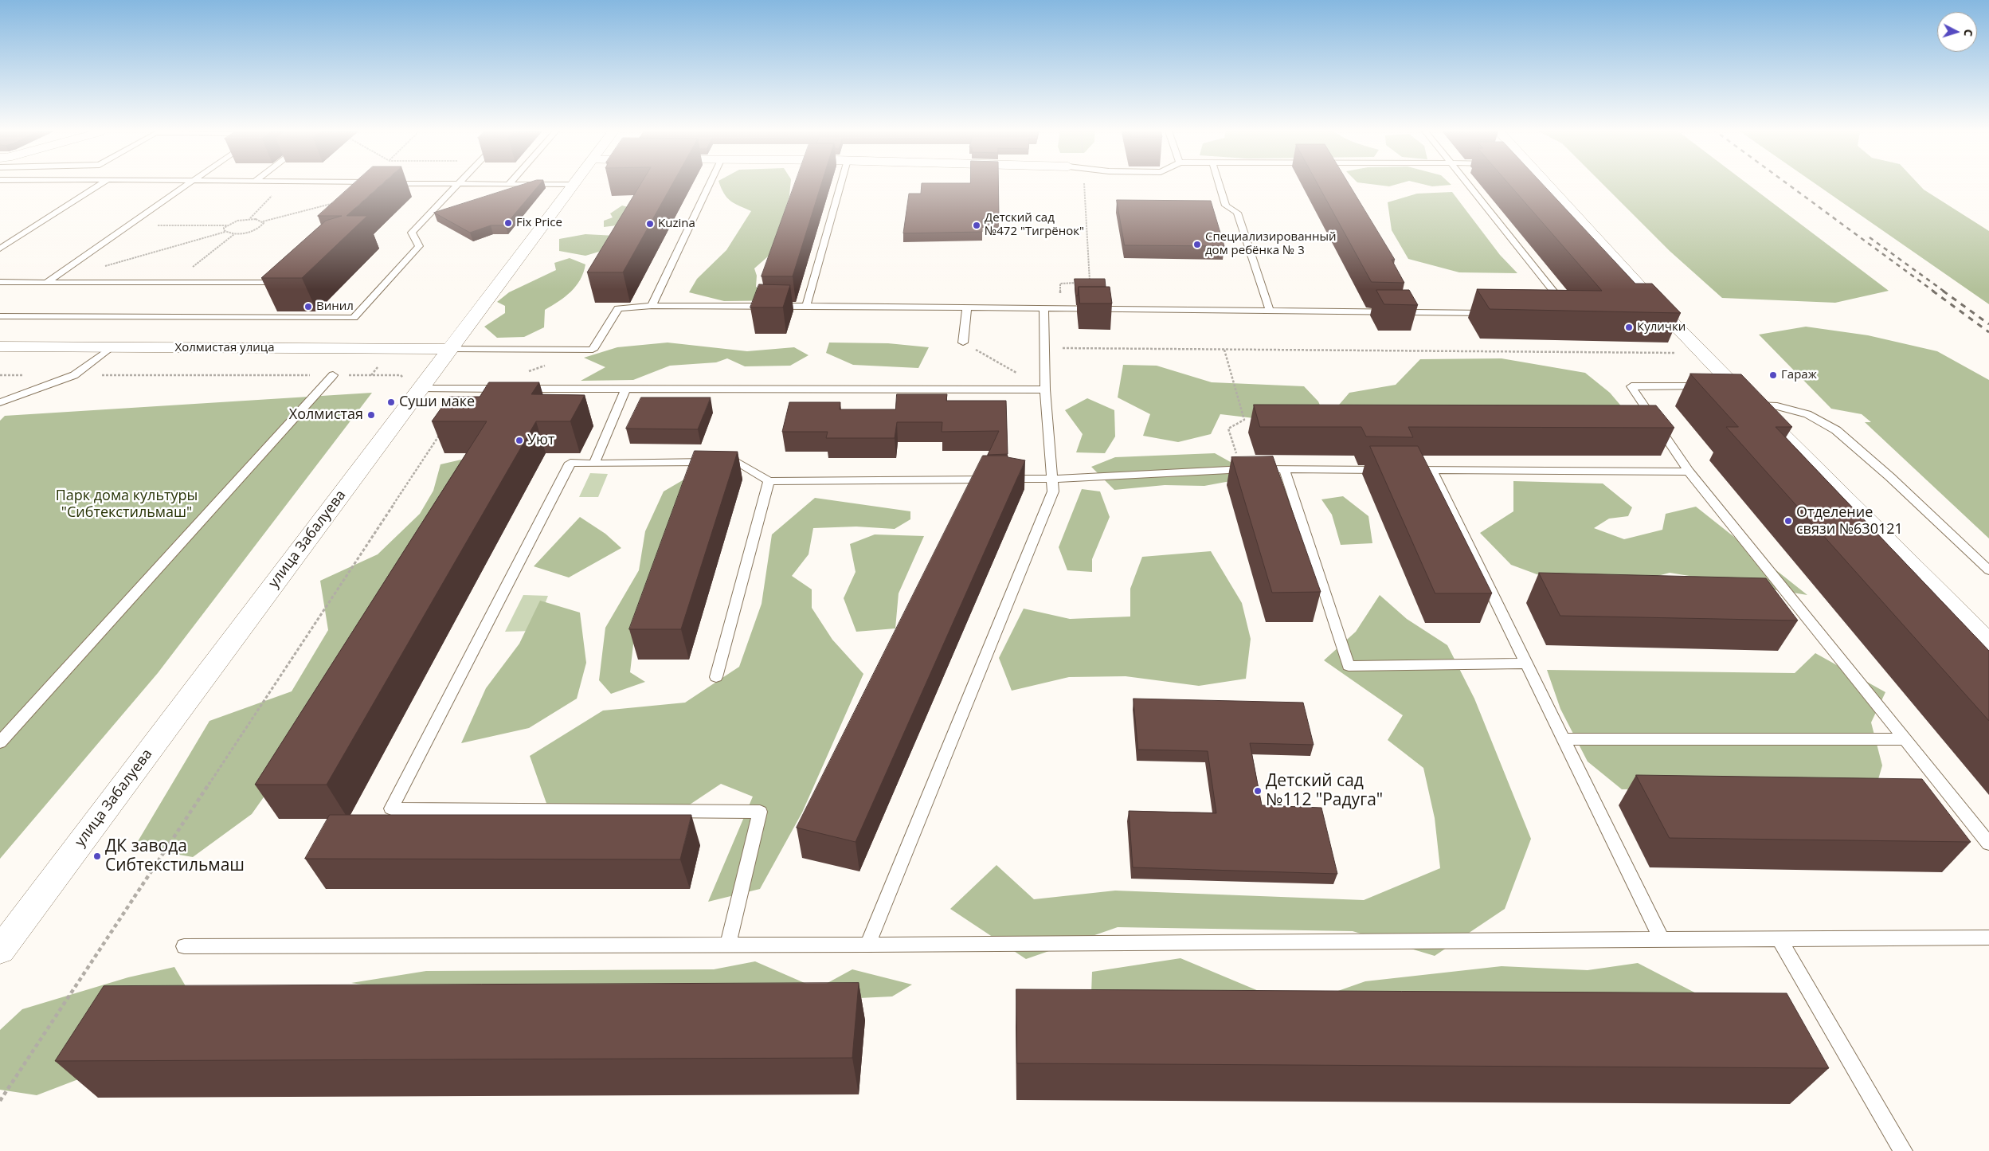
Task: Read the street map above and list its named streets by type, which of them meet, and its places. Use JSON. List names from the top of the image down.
{
  "streets": {
    "street": ["Холмистая улица", "улица Забалуева"]
  },
  "crossings": [
    ["Холмистая улица", "улица Забалуева"]
  ],
  "parks": ["Парк дома культуры \"Сибтекстильмаш\""],
  "places": [
    "Fix Price",
    "Kuzina",
    "Детский сад №472 \"Тигрёнок\"",
    "Специализированный дом ребёнка № 3",
    "Винил",
    "Кулички",
    "Гараж",
    "Суши маке",
    "Холмистая",
    "Уют",
    "Отделение связи №630121",
    "Детский сад №112 \"Радуга\"",
    "ДК завода Сибтекстильмаш"
  ],
  "north": "right"
}
